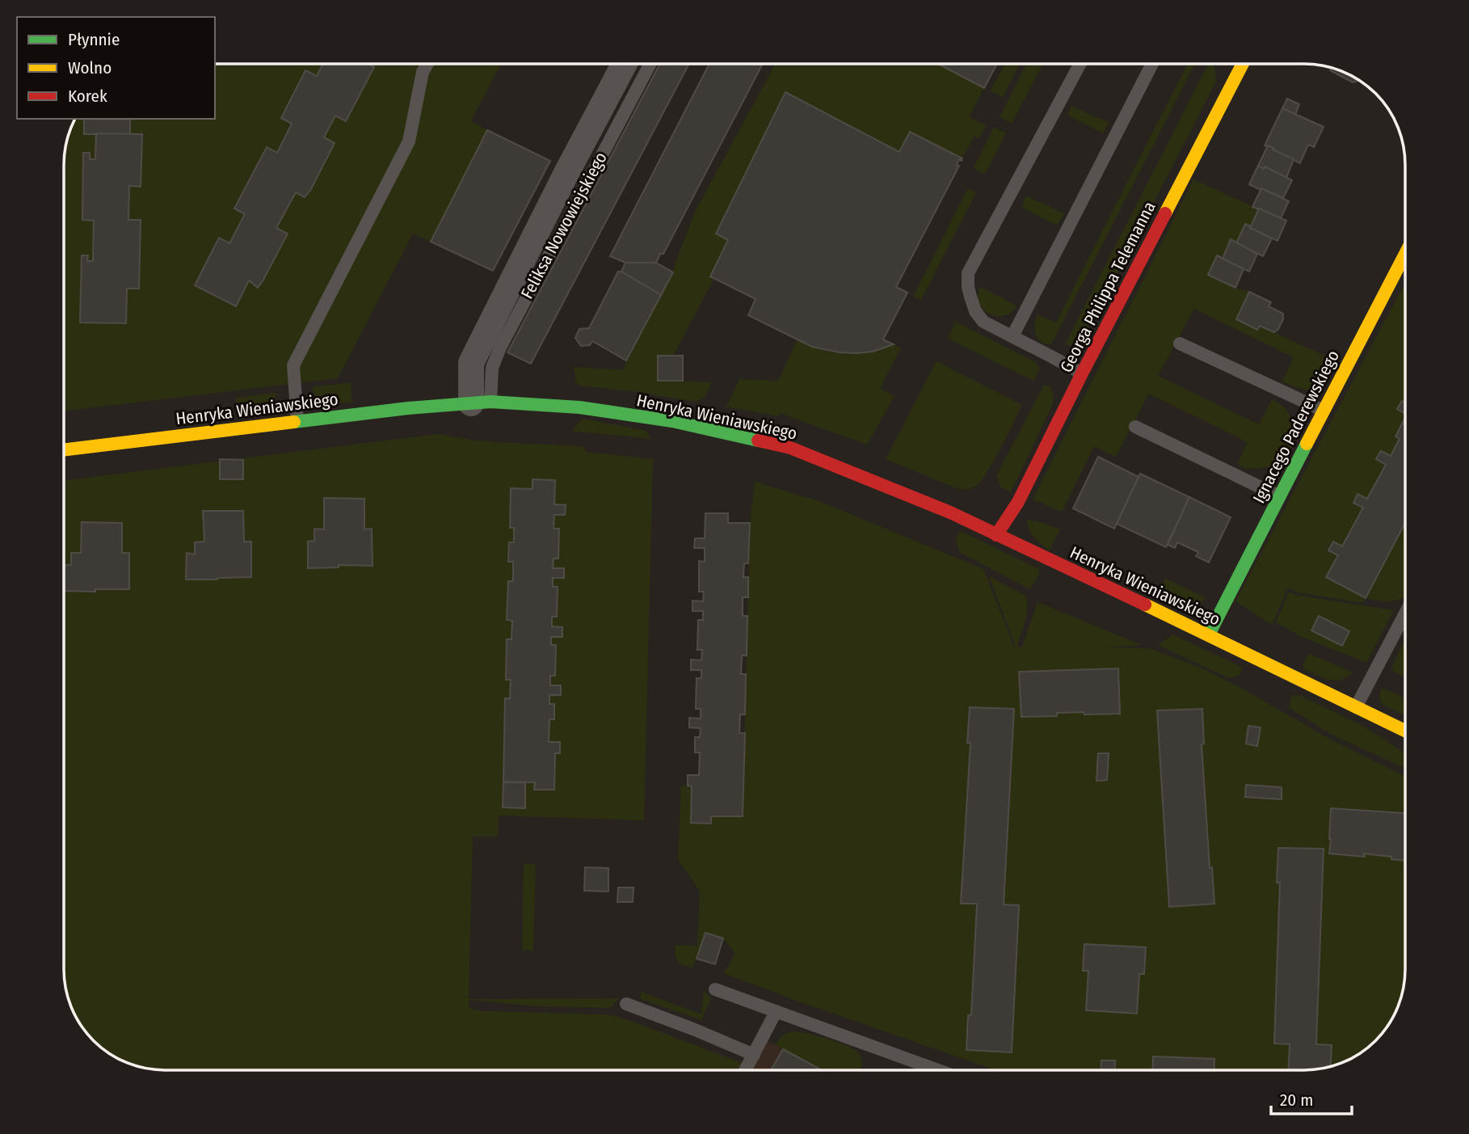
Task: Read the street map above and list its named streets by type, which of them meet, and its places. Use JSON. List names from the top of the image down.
{
  "streets": {
    "street": [
      "Feliksa Nowowiejskiego",
      "Georga Philippa Telemanna",
      "Henryka Wieniawskiego",
      "Ignacego Paderewskiego"
    ]
  },
  "crossings": [
    ["Feliksa Nowowiejskiego", "Henryka Wieniawskiego"],
    ["Georga Philippa Telemanna", "Henryka Wieniawskiego"],
    ["Henryka Wieniawskiego", "Ignacego Paderewskiego"]
  ],
  "legend": ["Płynnie", "Wolno", "Korek"],
  "scale_bar": "20 m"
}
